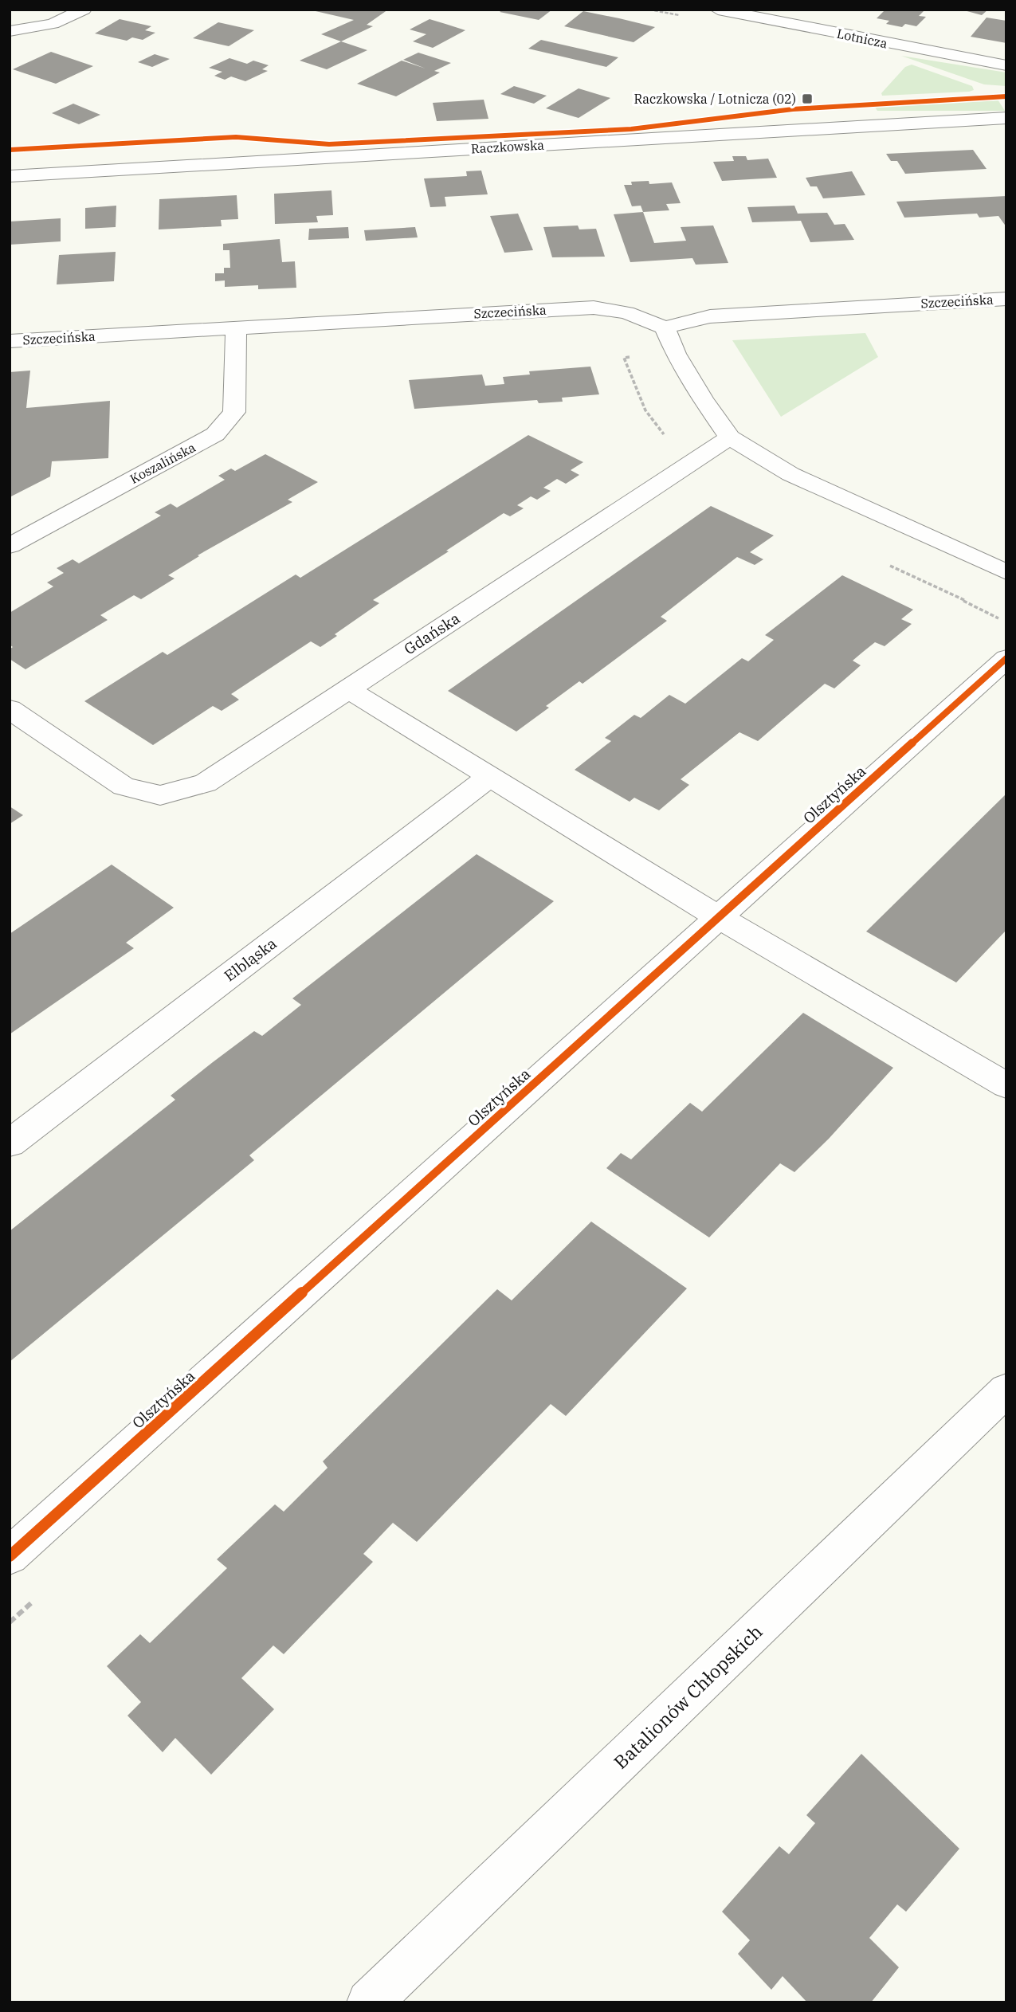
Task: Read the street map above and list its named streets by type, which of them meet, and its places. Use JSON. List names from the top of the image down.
{
  "streets": {
    "street": [
      "Lotnicza",
      "Raczkowska",
      "Szczecińska",
      "Koszalińska",
      "Gdańska",
      "Olsztyńska",
      "Elbląska",
      "Batalionów Chłopskich"
    ]
  },
  "crossings": [
    ["Szczecińska", "Koszalińska"]
  ],
  "places": {
    "transit": ["Raczkowska / Lotnicza (02)"]
  }
}
